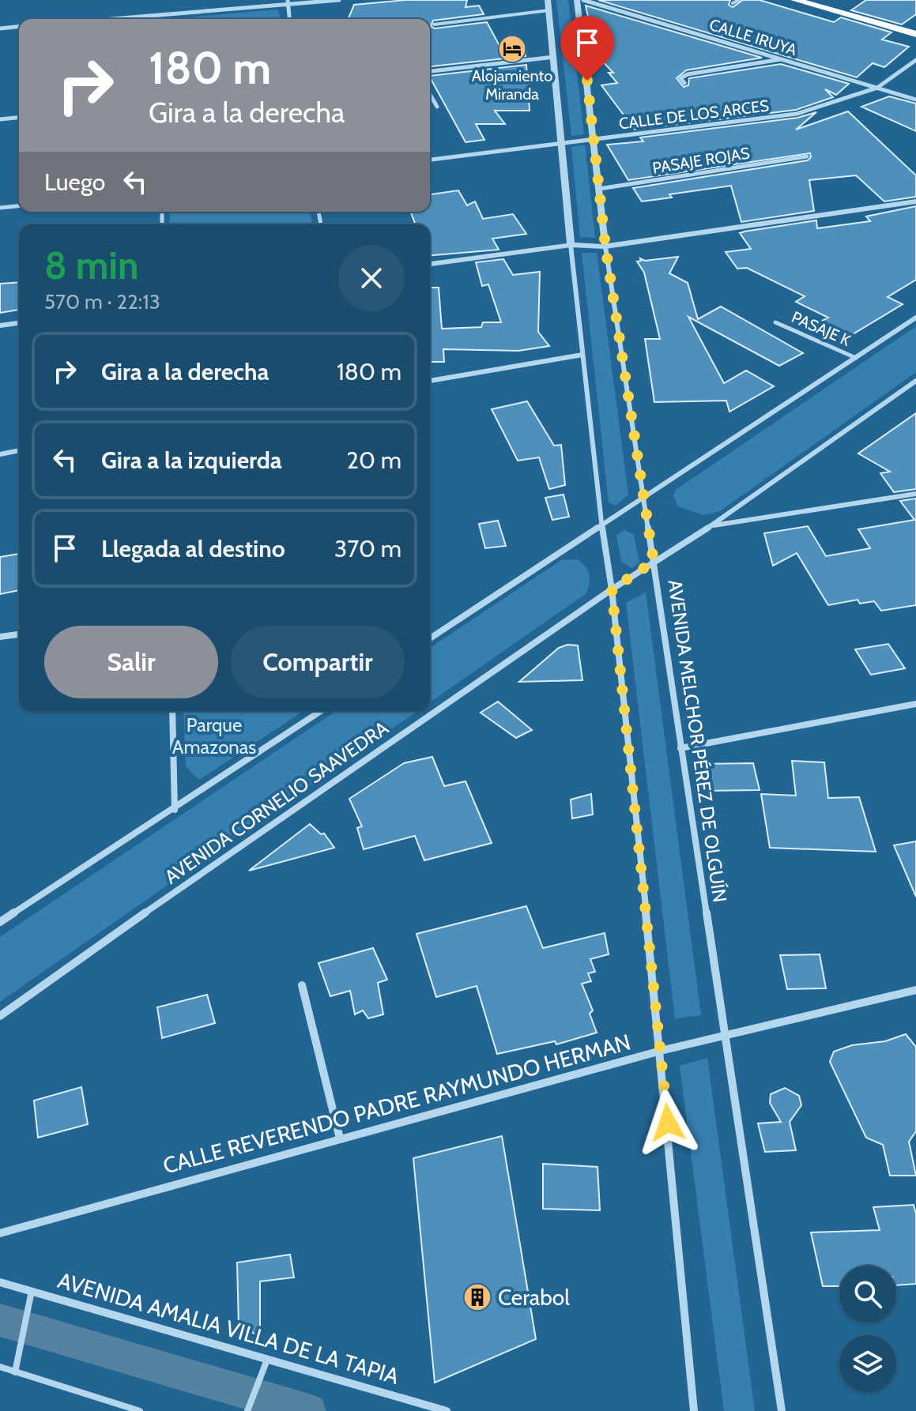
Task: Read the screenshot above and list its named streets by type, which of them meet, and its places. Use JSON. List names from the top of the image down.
{
  "streets": {
    "street": [
      "CALLE IRUYA",
      "CALLE DE LOS ARCES",
      "PASAJE ROJAS",
      "AVENIDA MELCHOR PÉREZ DE OLGUÍN",
      "AVENIDA CORNELIO SAAVEDRA",
      "CALLE REVERENDO PADRE RAYMUNDO HERMAN",
      "AVENIDA AMALIA VILLA DE LA TAPIA"
    ],
    "lane": ["PASAJE K"]
  },
  "crossings": [
    ["CALLE IRUYA", "CALLE DE LOS ARCES"],
    ["CALLE DE LOS ARCES", "AVENIDA MELCHOR PÉREZ DE OLGUÍN"],
    ["PASAJE ROJAS", "AVENIDA MELCHOR PÉREZ DE OLGUÍN"],
    ["AVENIDA MELCHOR PÉREZ DE OLGUÍN", "AVENIDA CORNELIO SAAVEDRA"],
    ["AVENIDA MELCHOR PÉREZ DE OLGUÍN", "CALLE REVERENDO PADRE RAYMUNDO HERMAN"]
  ],
  "parks": ["Parque Amazonas"],
  "places": {
    "hotel": ["Alojamiento Miranda"],
    "building": ["Cerabol"]
  },
  "page": {
    "turn": ["180 m", "Gira a la derecha"],
    "then": "Luego",
    "heading": ["8 min", "570 m · 22:13"],
    "list": [
      {
        "name": "Gira a la derecha",
        "value": "180 m"
      },
      {
        "name": "Gira a la izquierda",
        "value": "20 m"
      },
      {
        "name": "Llegada al destino",
        "value": "370 m"
      }
    ],
    "buttons": ["Salir", "Compartir"]
  }
}
